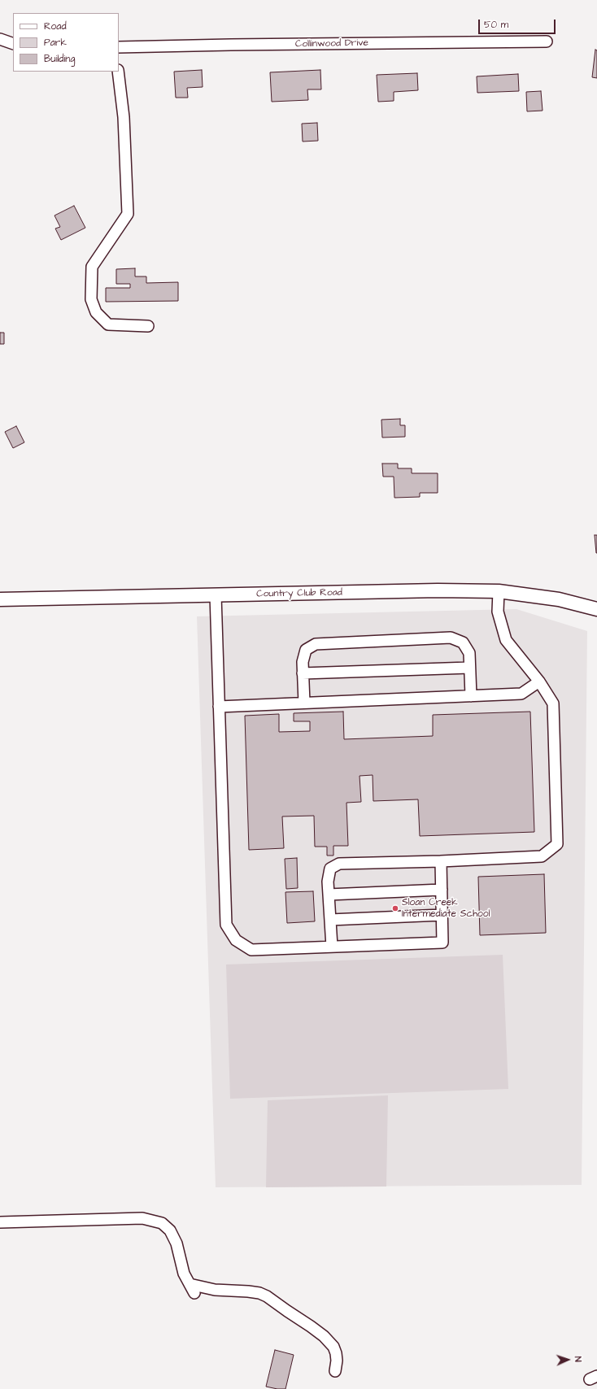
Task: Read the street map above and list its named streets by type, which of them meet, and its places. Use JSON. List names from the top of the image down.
{
  "streets": {
    "main road": ["Country Club Road"],
    "street": ["Collinwood Drive"]
  },
  "places": ["Sloan Creek Intermediate School"],
  "legend": ["Road", "Park", "Building"],
  "scale_bar": "50 m",
  "north": "right"
}
